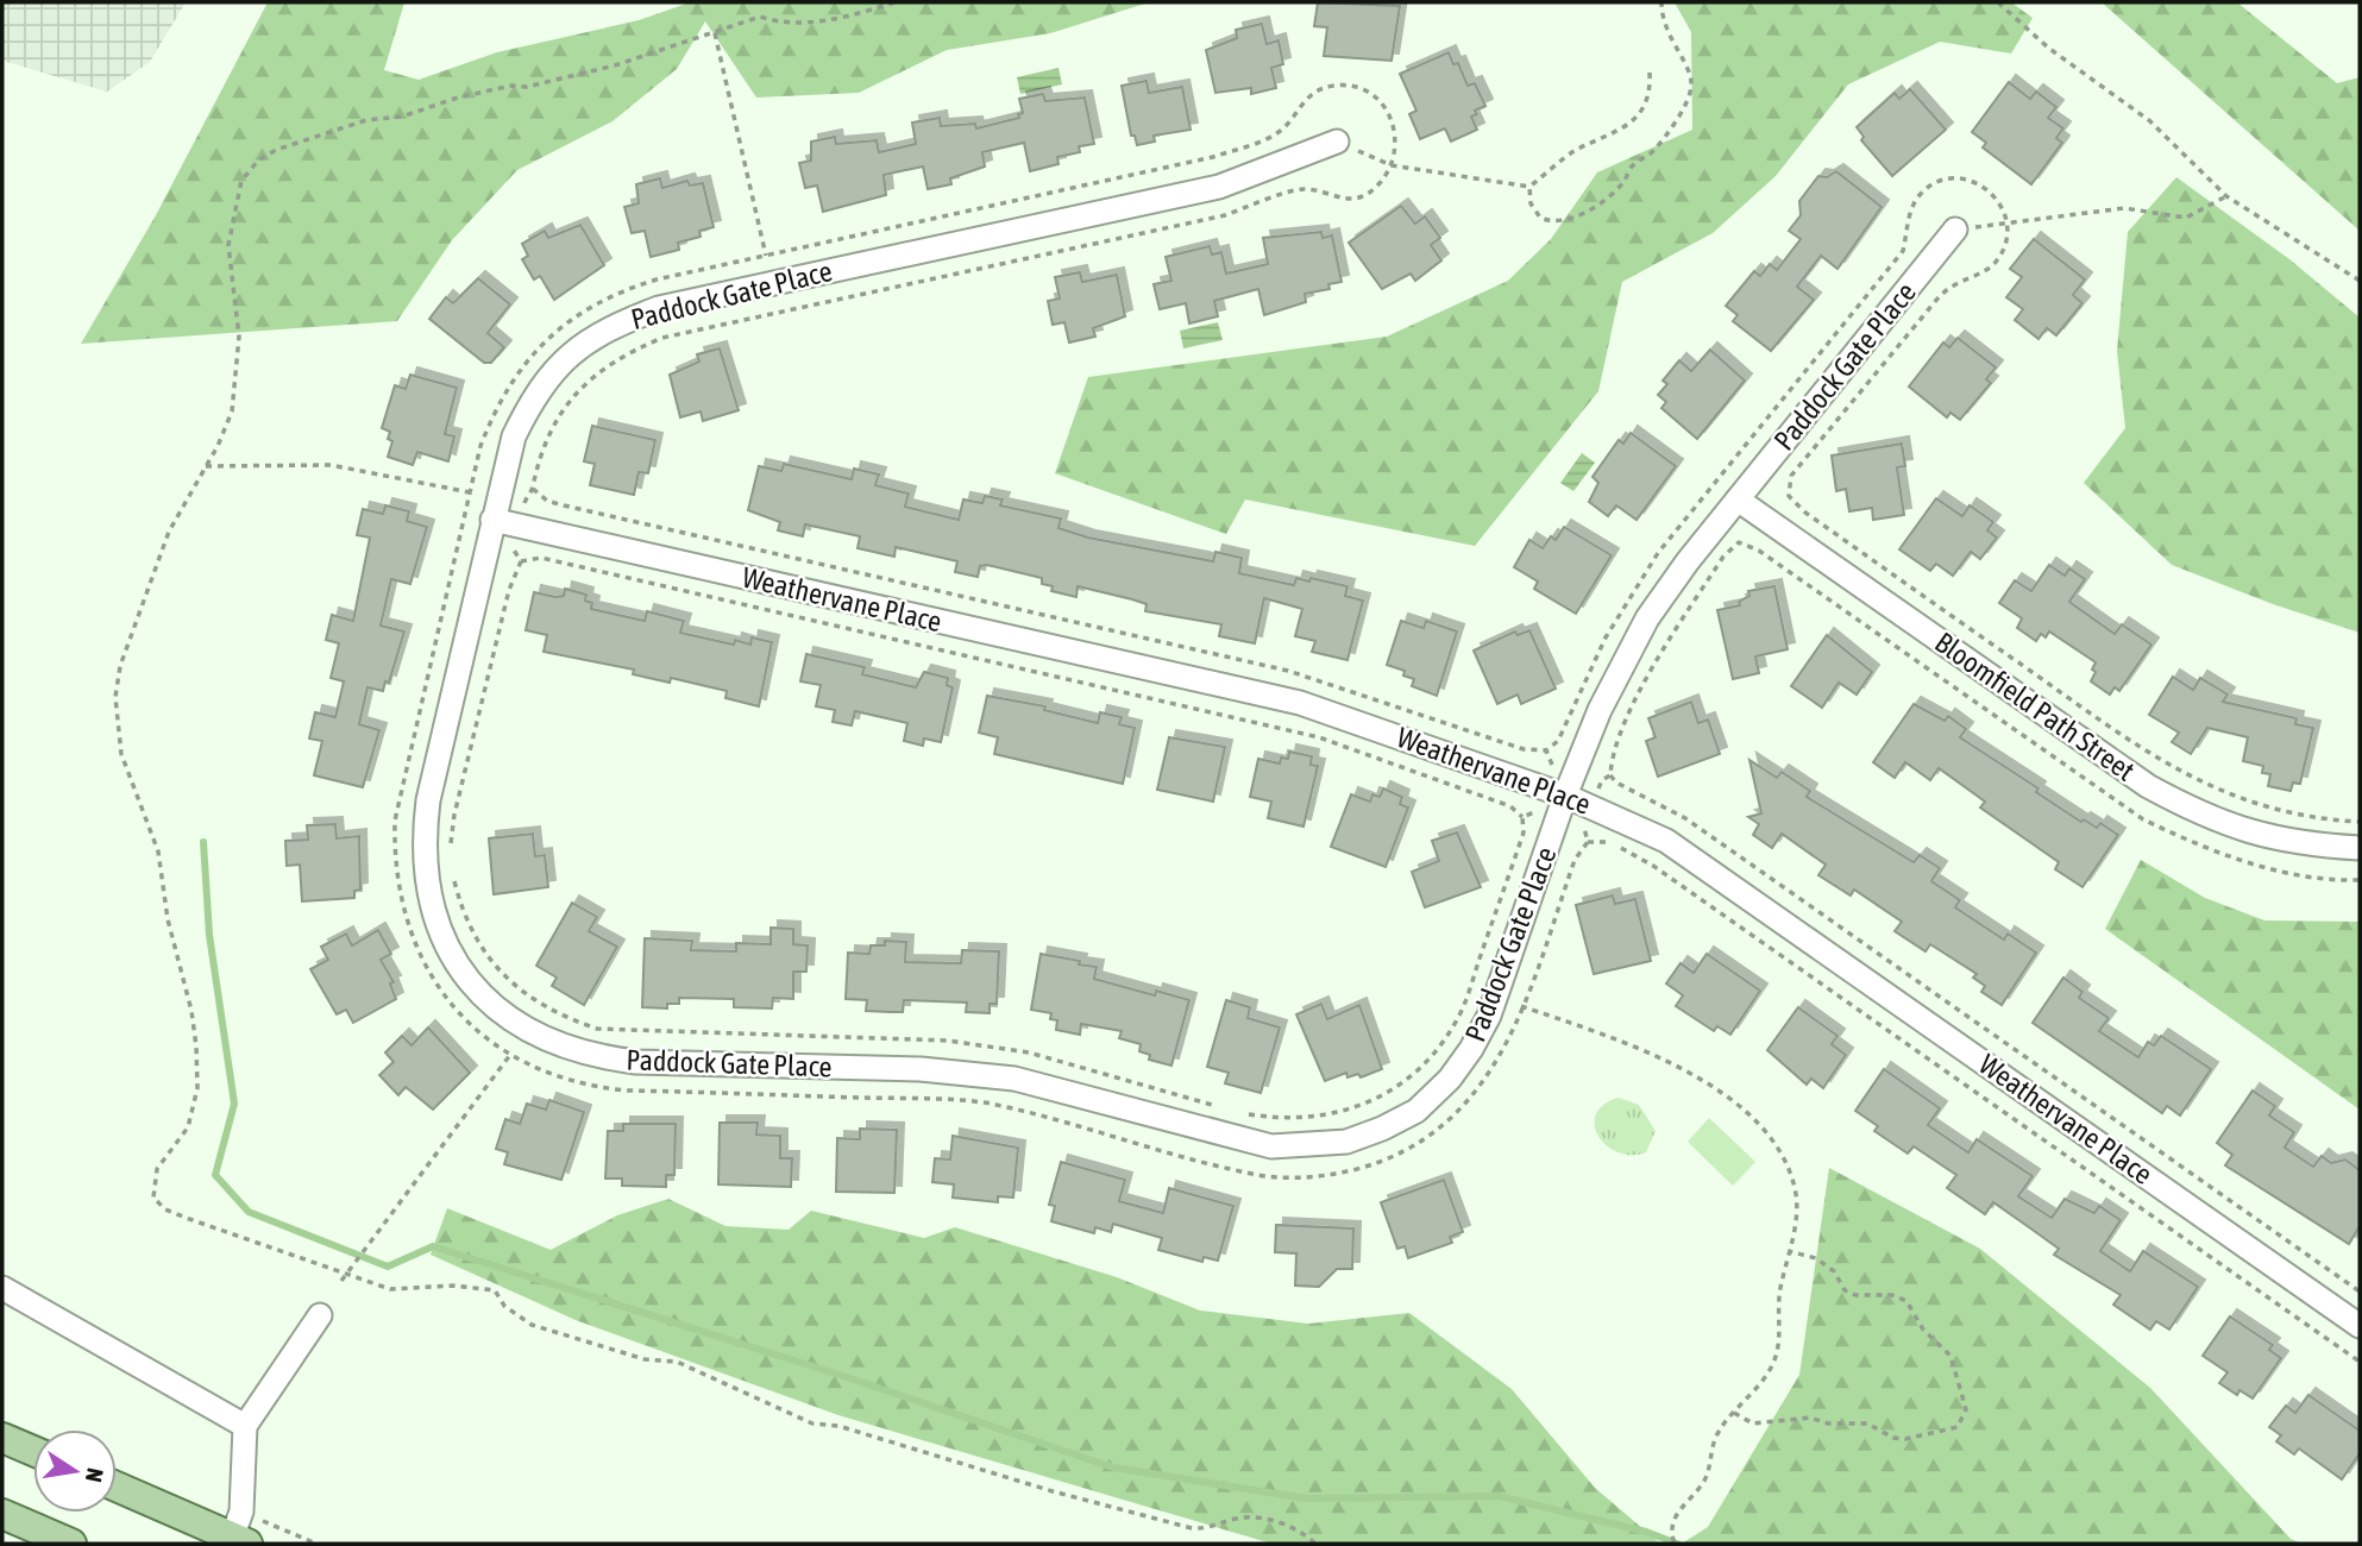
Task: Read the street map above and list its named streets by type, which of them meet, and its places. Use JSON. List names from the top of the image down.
{
  "streets": {
    "street": ["Paddock Gate Place", "Weathervane Place", "Bloomfield Path Street"]
  },
  "crossings": [
    ["Paddock Gate Place", "Weathervane Place"],
    ["Paddock Gate Place", "Bloomfield Path Street"]
  ],
  "north": "right"
}
